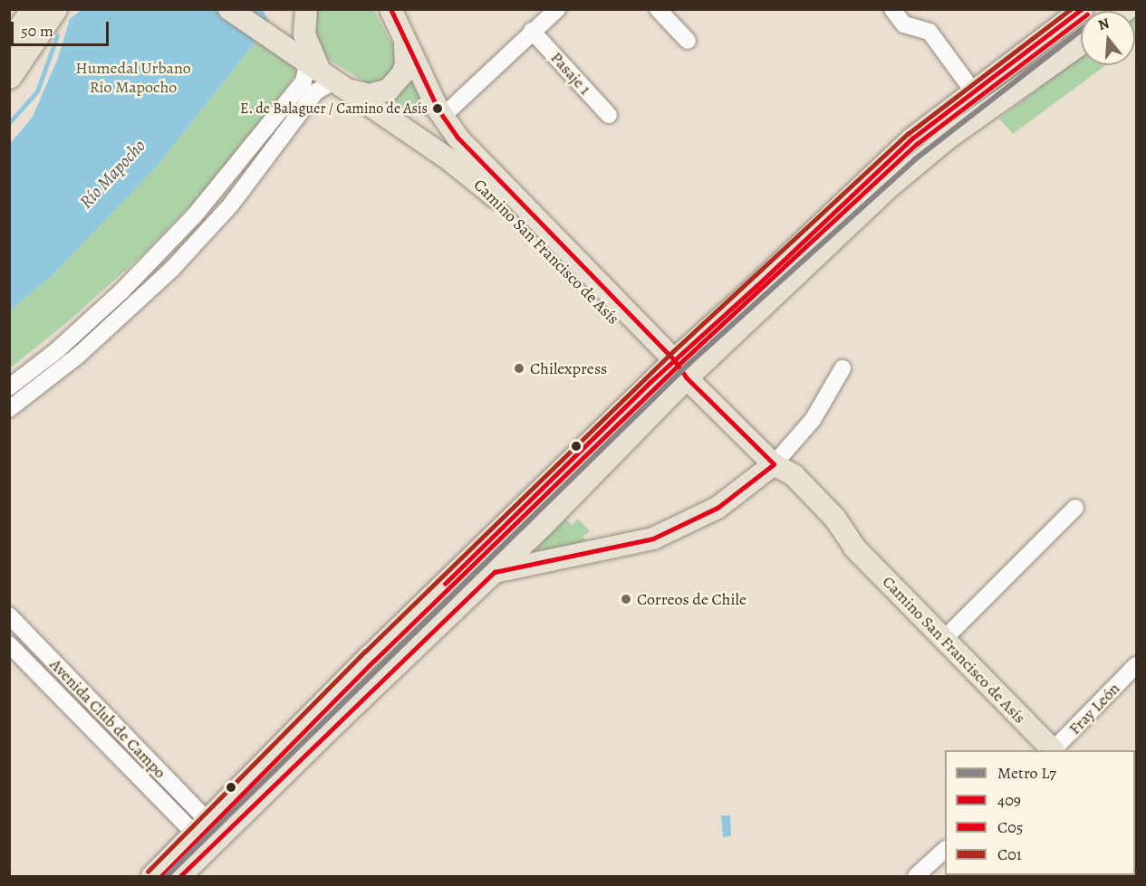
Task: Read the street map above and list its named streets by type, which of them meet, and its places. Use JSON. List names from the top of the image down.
{
  "streets": {
    "main road": ["Camino San Francisco de Asís"],
    "street": ["Pasaje 1", "Fray León", "Avenida Club de Campo"]
  },
  "water": ["Río Mapocho"],
  "parks": ["Humedal Urbano Río Mapocho"],
  "places": ["E. de Balaguer / Camino de Asís", "Chilexpress", "Correos de Chile"],
  "lines": [
    "transit line 409",
    "transit line C01",
    "transit line C05",
    "metro line L7"
  ],
  "legend": [
    "Metro L7",
    "409",
    "C05",
    "C01"
  ],
  "scale_bar": "50 m",
  "north": "top"
}
